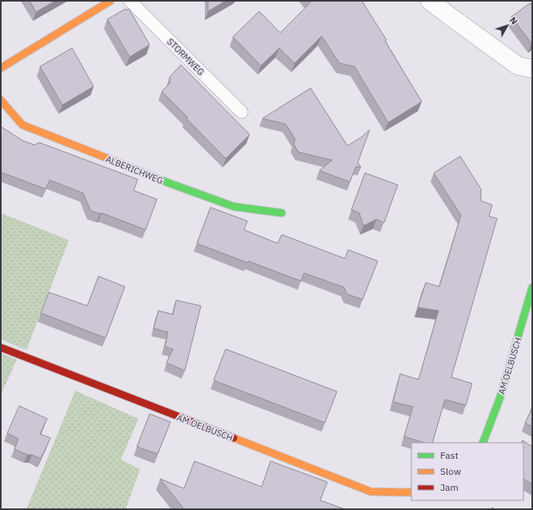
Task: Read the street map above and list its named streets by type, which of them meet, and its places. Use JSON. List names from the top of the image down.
{
  "streets": {
    "street": ["ALBERICHWEG", "AM OELBUSCH"],
    "lane": ["STORMWEG"]
  },
  "legend": ["Fast", "Slow", "Jam"],
  "north": "top right"
}
